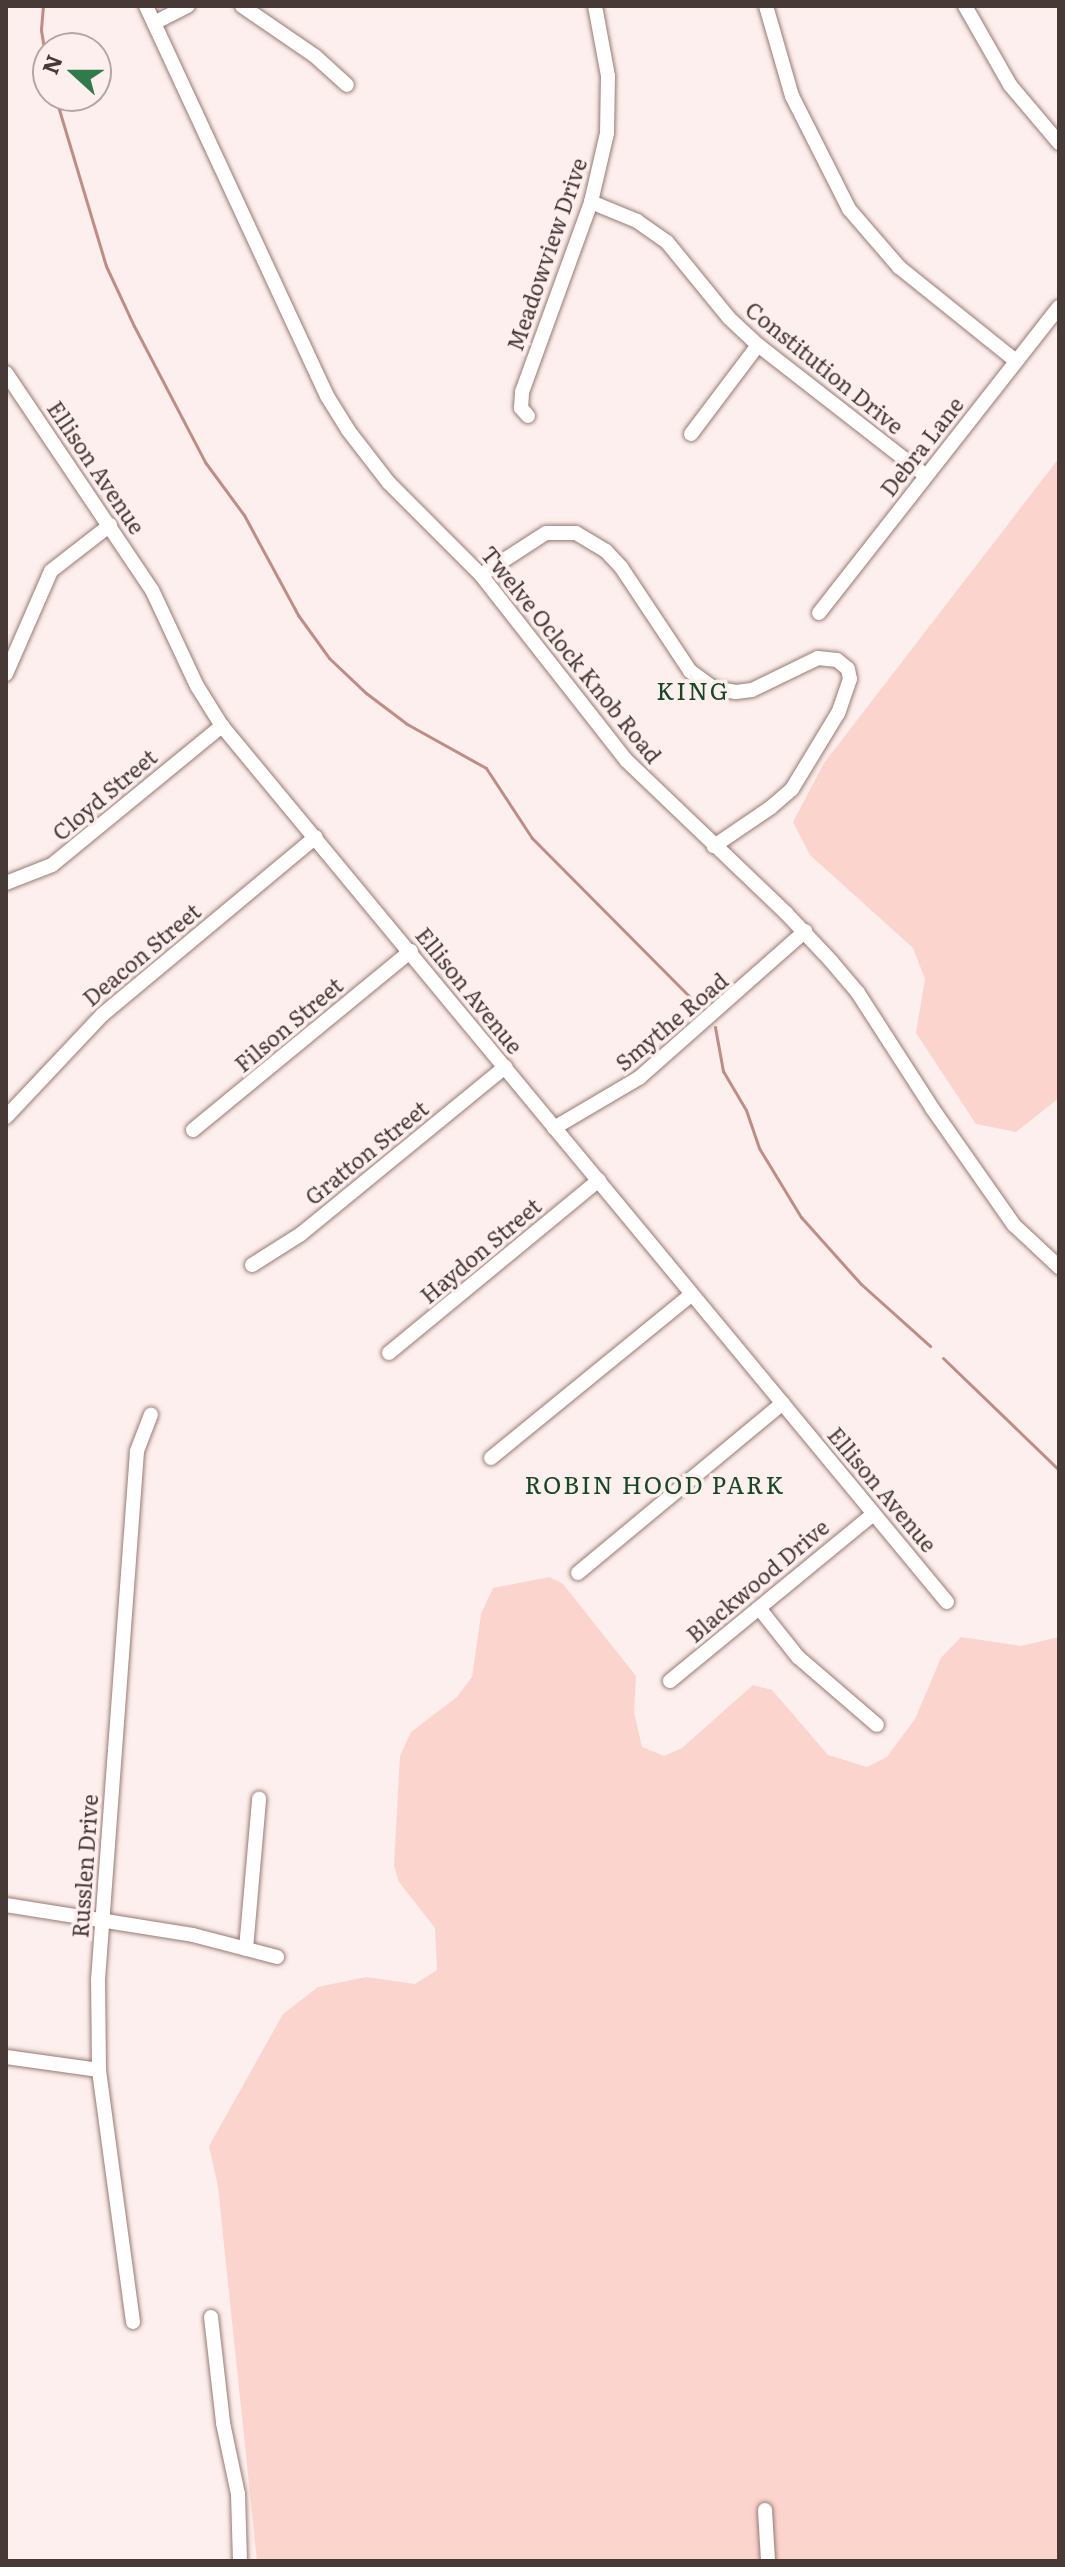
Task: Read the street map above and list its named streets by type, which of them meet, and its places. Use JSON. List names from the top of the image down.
{
  "streets": {
    "street": [
      "Meadowview Drive",
      "Constitution Drive",
      "Debra Lane",
      "Ellison Avenue",
      "Twelve Oclock Knob Road",
      "Cloyd Street",
      "Deacon Street",
      "Smythe Road",
      "Filson Street",
      "Gratton Street",
      "Haydon Street",
      "Blackwood Drive",
      "Russlen Drive"
    ]
  },
  "crossings": [
    ["Meadowview Drive", "Constitution Drive"],
    ["Constitution Drive", "Debra Lane"],
    ["Ellison Avenue", "Cloyd Street"],
    ["Ellison Avenue", "Deacon Street"],
    ["Ellison Avenue", "Smythe Road"],
    ["Ellison Avenue", "Filson Street"],
    ["Ellison Avenue", "Gratton Street"],
    ["Ellison Avenue", "Haydon Street"],
    ["Ellison Avenue", "Blackwood Drive"],
    ["Twelve Oclock Knob Road", "Smythe Road"]
  ],
  "districts": ["KING", "ROBIN HOOD PARK"],
  "north": "left"
}
